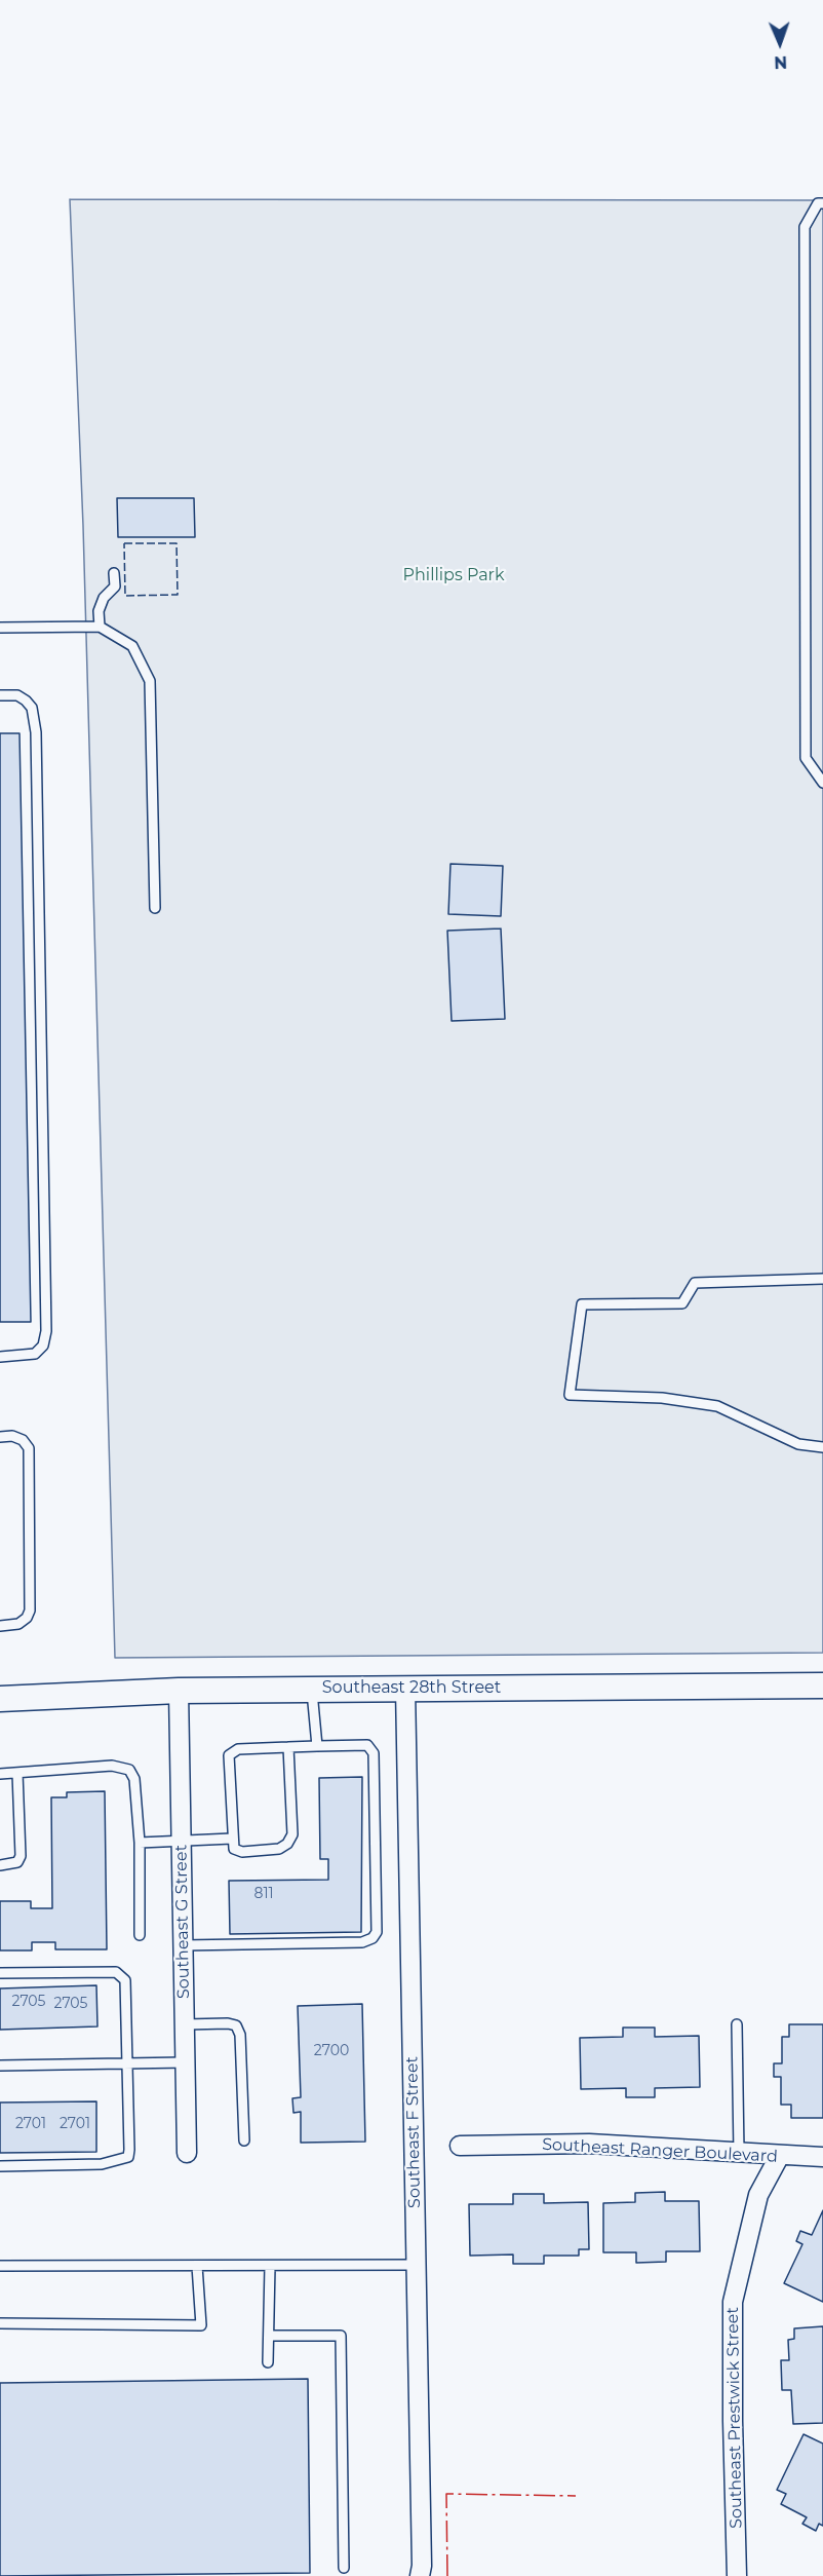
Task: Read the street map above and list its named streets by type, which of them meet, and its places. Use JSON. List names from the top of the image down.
{
  "streets": {
    "main road": ["Southeast 28th Street"],
    "street": [
      "Southeast G Street",
      "Southeast F Street",
      "Southeast Ranger Boulevard",
      "Southeast Prestwick Street"
    ]
  },
  "crossings": [
    ["Southeast 28th Street", "Southeast G Street"],
    ["Southeast 28th Street", "Southeast F Street"],
    ["Southeast Ranger Boulevard", "Southeast Prestwick Street"]
  ],
  "parks": ["Phillips Park"],
  "house_numbers": [
    "811",
    "2705",
    "2705",
    "2700",
    "2701",
    "2701"
  ],
  "north": "bottom"
}
